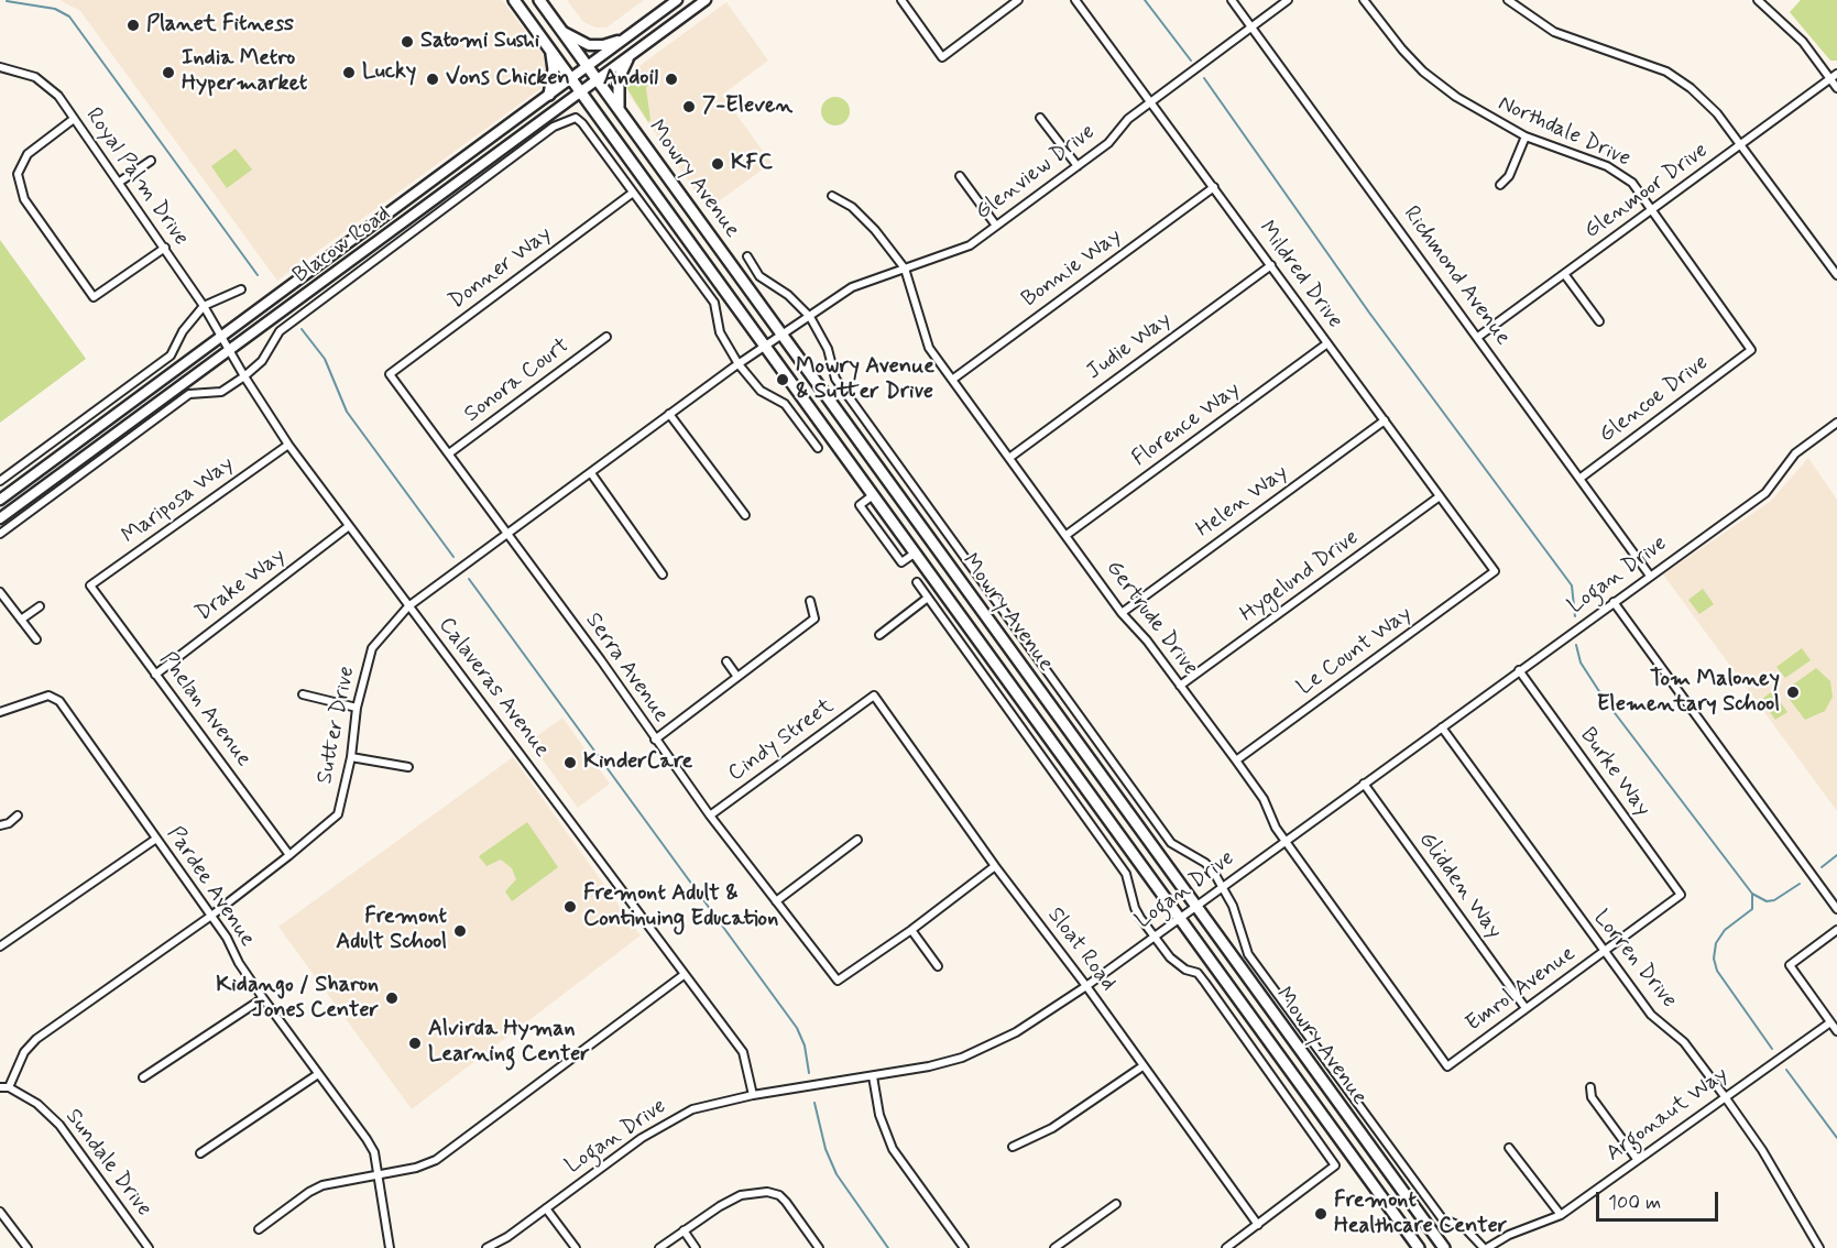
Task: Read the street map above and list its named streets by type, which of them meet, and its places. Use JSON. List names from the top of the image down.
{
  "streets": {
    "main road": ["Mowry Avenue", "Blacow Road"],
    "street": [
      "Northdale Drive",
      "Glenview Drive",
      "Royal Palm Drive",
      "Glenmoor Drive",
      "Donner Way",
      "Bonnie Way",
      "Mildred Drive",
      "Richmond Avenue",
      "Judie Way",
      "Sonora Court",
      "Glencoe Drive",
      "Florence Way",
      "Mariposa Way",
      "Helen Way",
      "Logan Drive",
      "Hygelund Drive",
      "Drake Way",
      "Gertrude Drive",
      "Le Count Way",
      "Serra Avenue",
      "Calaveras Avenue",
      "Phelan Avenue",
      "Sutter Drive",
      "Cindy Street",
      "Burke Way",
      "Glidden Way",
      "Pardee Avenue",
      "Sloat Road",
      "Lorren Drive",
      "Emrol Avenue",
      "Argonaut Way",
      "Sundale Drive"
    ]
  },
  "crossings": [
    ["Northdale Drive", "Glenmoor Drive"],
    ["Northdale Drive", "Glencoe Drive"],
    ["Glenview Drive", "Mowry Avenue"],
    ["Glenview Drive", "Mildred Drive"],
    ["Glenview Drive", "Richmond Avenue"],
    ["Glenview Drive", "Gertrude Drive"],
    ["Glenview Drive", "Sutter Drive"],
    ["Royal Palm Drive", "Blacow Road"],
    ["Royal Palm Drive", "Calaveras Avenue"],
    ["Mowry Avenue", "Blacow Road"],
    ["Mowry Avenue", "Logan Drive"],
    ["Mowry Avenue", "Sutter Drive"],
    ["Mowry Avenue", "Argonaut Way"],
    ["Glenmoor Drive", "Richmond Avenue"],
    ["Blacow Road", "Donner Way"],
    ["Blacow Road", "Calaveras Avenue"],
    ["Donner Way", "Serra Avenue"],
    ["Bonnie Way", "Mildred Drive"],
    ["Bonnie Way", "Gertrude Drive"],
    ["Mildred Drive", "Judie Way"],
    ["Mildred Drive", "Florence Way"],
    ["Mildred Drive", "Helen Way"],
    ["Mildred Drive", "Hygelund Drive"],
    ["Mildred Drive", "Le Count Way"],
    ["Richmond Avenue", "Glencoe Drive"],
    ["Richmond Avenue", "Logan Drive"],
    ["Judie Way", "Gertrude Drive"],
    ["Sonora Court", "Serra Avenue"],
    ["Florence Way", "Gertrude Drive"],
    ["Mariposa Way", "Calaveras Avenue"],
    ["Mariposa Way", "Phelan Avenue"],
    ["Helen Way", "Gertrude Drive"],
    ["Logan Drive", "Gertrude Drive"],
    ["Logan Drive", "Calaveras Avenue"],
    ["Logan Drive", "Burke Way"],
    ["Logan Drive", "Glidden Way"],
    ["Logan Drive", "Sloat Road"],
    ["Logan Drive", "Lorren Drive"],
    ["Hygelund Drive", "Gertrude Drive"],
    ["Drake Way", "Calaveras Avenue"],
    ["Drake Way", "Phelan Avenue"],
    ["Gertrude Drive", "Le Count Way"],
    ["Gertrude Drive", "Emrol Avenue"],
    ["Serra Avenue", "Sutter Drive"],
    ["Serra Avenue", "Cindy Street"],
    ["Calaveras Avenue", "Sutter Drive"],
    ["Phelan Avenue", "Sutter Drive"],
    ["Sutter Drive", "Pardee Avenue"],
    ["Sutter Drive", "Sundale Drive"],
    ["Cindy Street", "Sloat Road"],
    ["Burke Way", "Emrol Avenue"],
    ["Glidden Way", "Emrol Avenue"],
    ["Lorren Drive", "Emrol Avenue"],
    ["Lorren Drive", "Argonaut Way"]
  ],
  "places": [
    "Planet Fitness",
    "Satomi Sushi",
    "India Metro Hypermarket",
    "Lucky",
    "Vons Chicken",
    "Andoil",
    "7-Eleven",
    "KFC",
    "Mowry Avenue & Sutter Drive",
    "Tom Maloney Elementary School",
    "KinderCare",
    "Fremont Adult & Continuing Education",
    "Fremont Adult School",
    "Kidango / Sharon Jones Center",
    "Alvirda Hyman Learning Center",
    "Fremont Healthcare Center"
  ],
  "scale_bar": "100 m"
}
